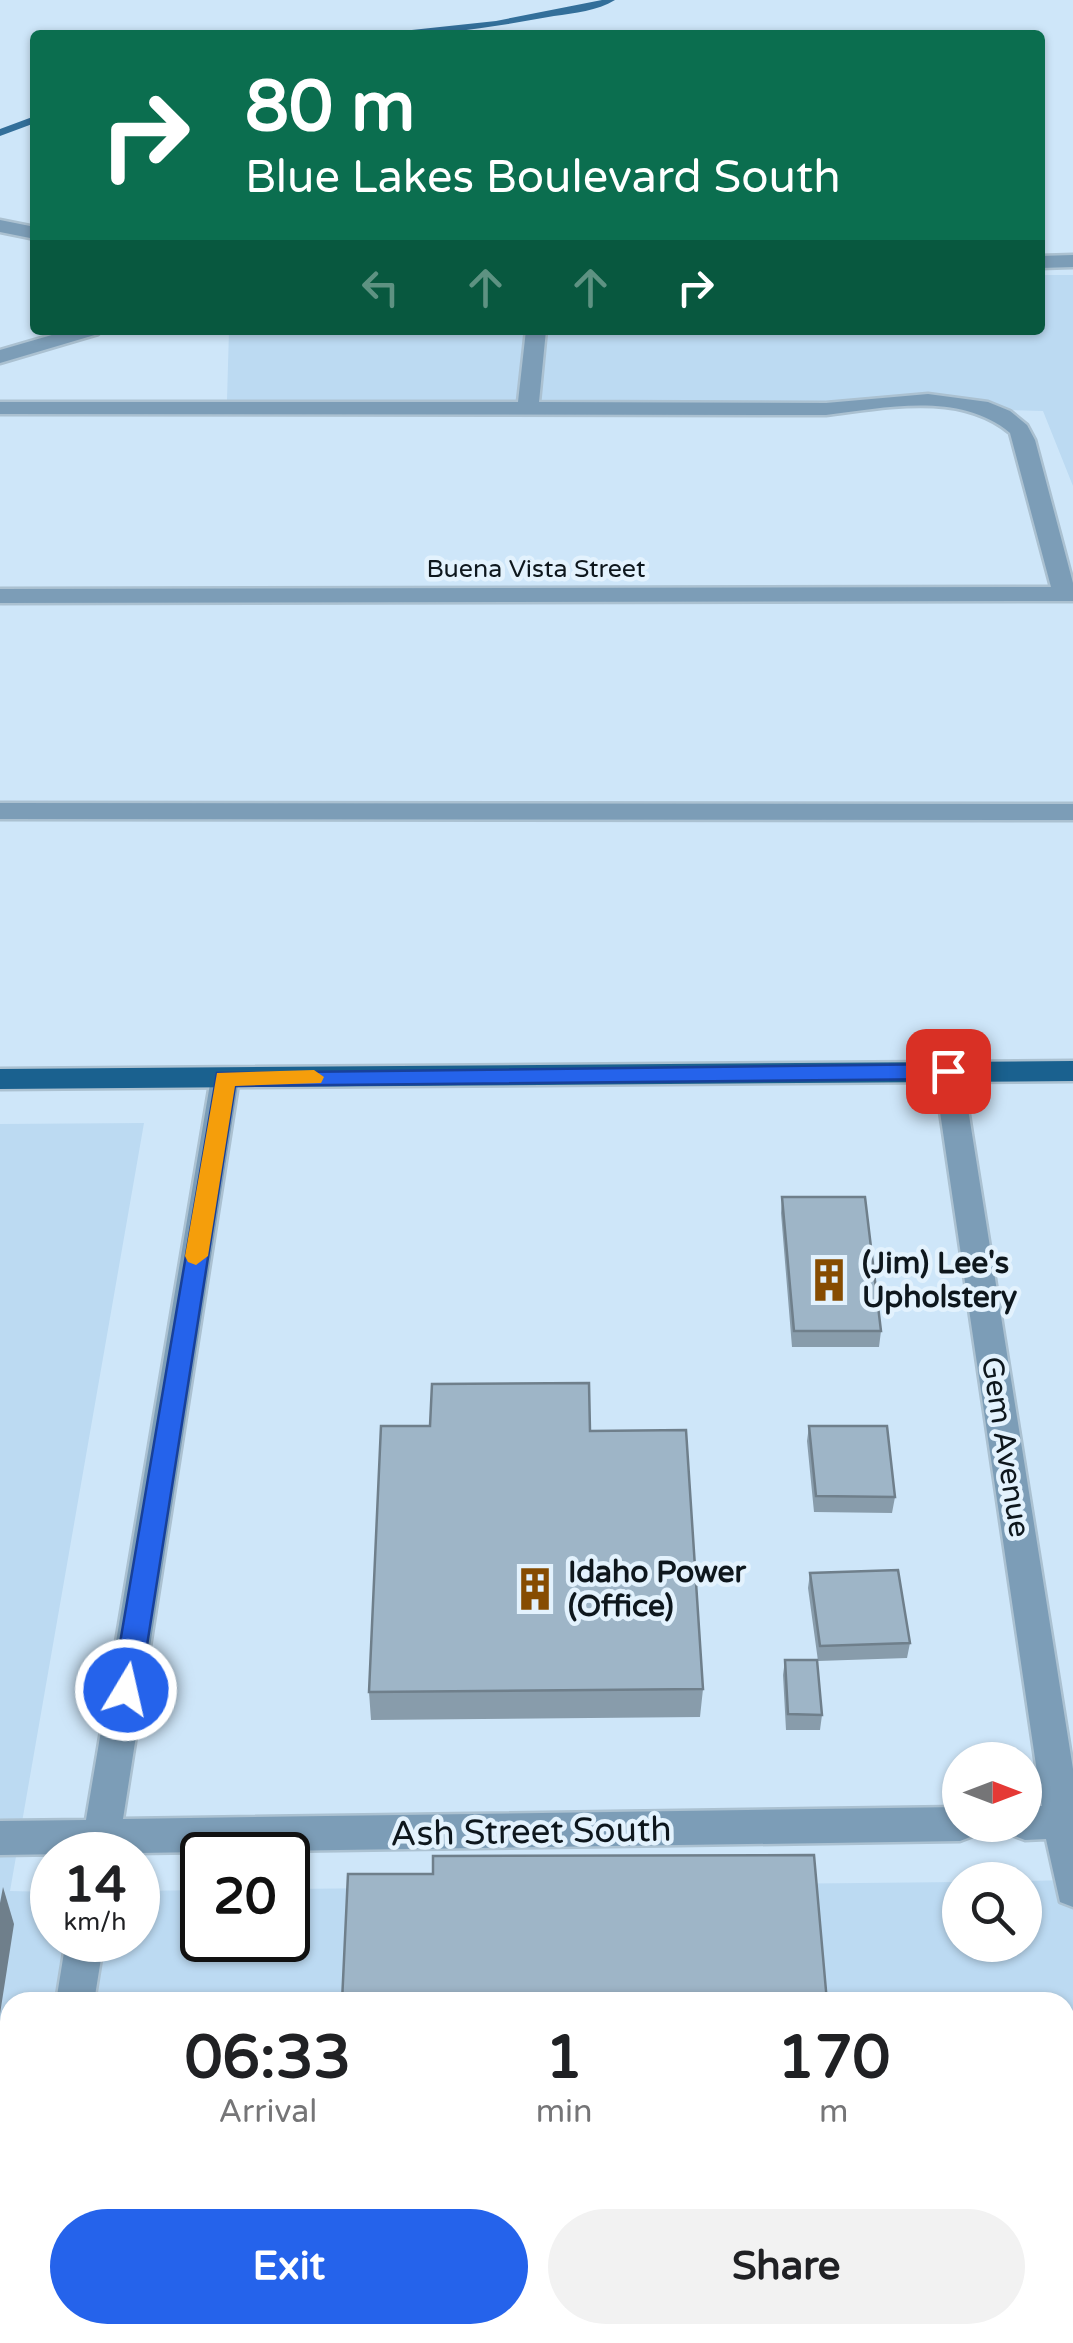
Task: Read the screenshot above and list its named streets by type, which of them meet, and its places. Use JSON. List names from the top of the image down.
{
  "streets": {
    "street": ["Buena Vista Street", "Gem Avenue", "Ash Street South"]
  },
  "places": {
    "building": ["(Jim) Lee's Upholstery", "Idaho Power (Office)"]
  },
  "north": "right",
  "page": {
    "turn": ["80 m", "Blue Lakes Boulevard South"],
    "speed": "14 km/h",
    "limit": "20",
    "eta": [
      "06:33",
      "Arrival",
      "1",
      "min",
      "170",
      "m"
    ],
    "buttons": ["Exit", "Share"]
  }
}
